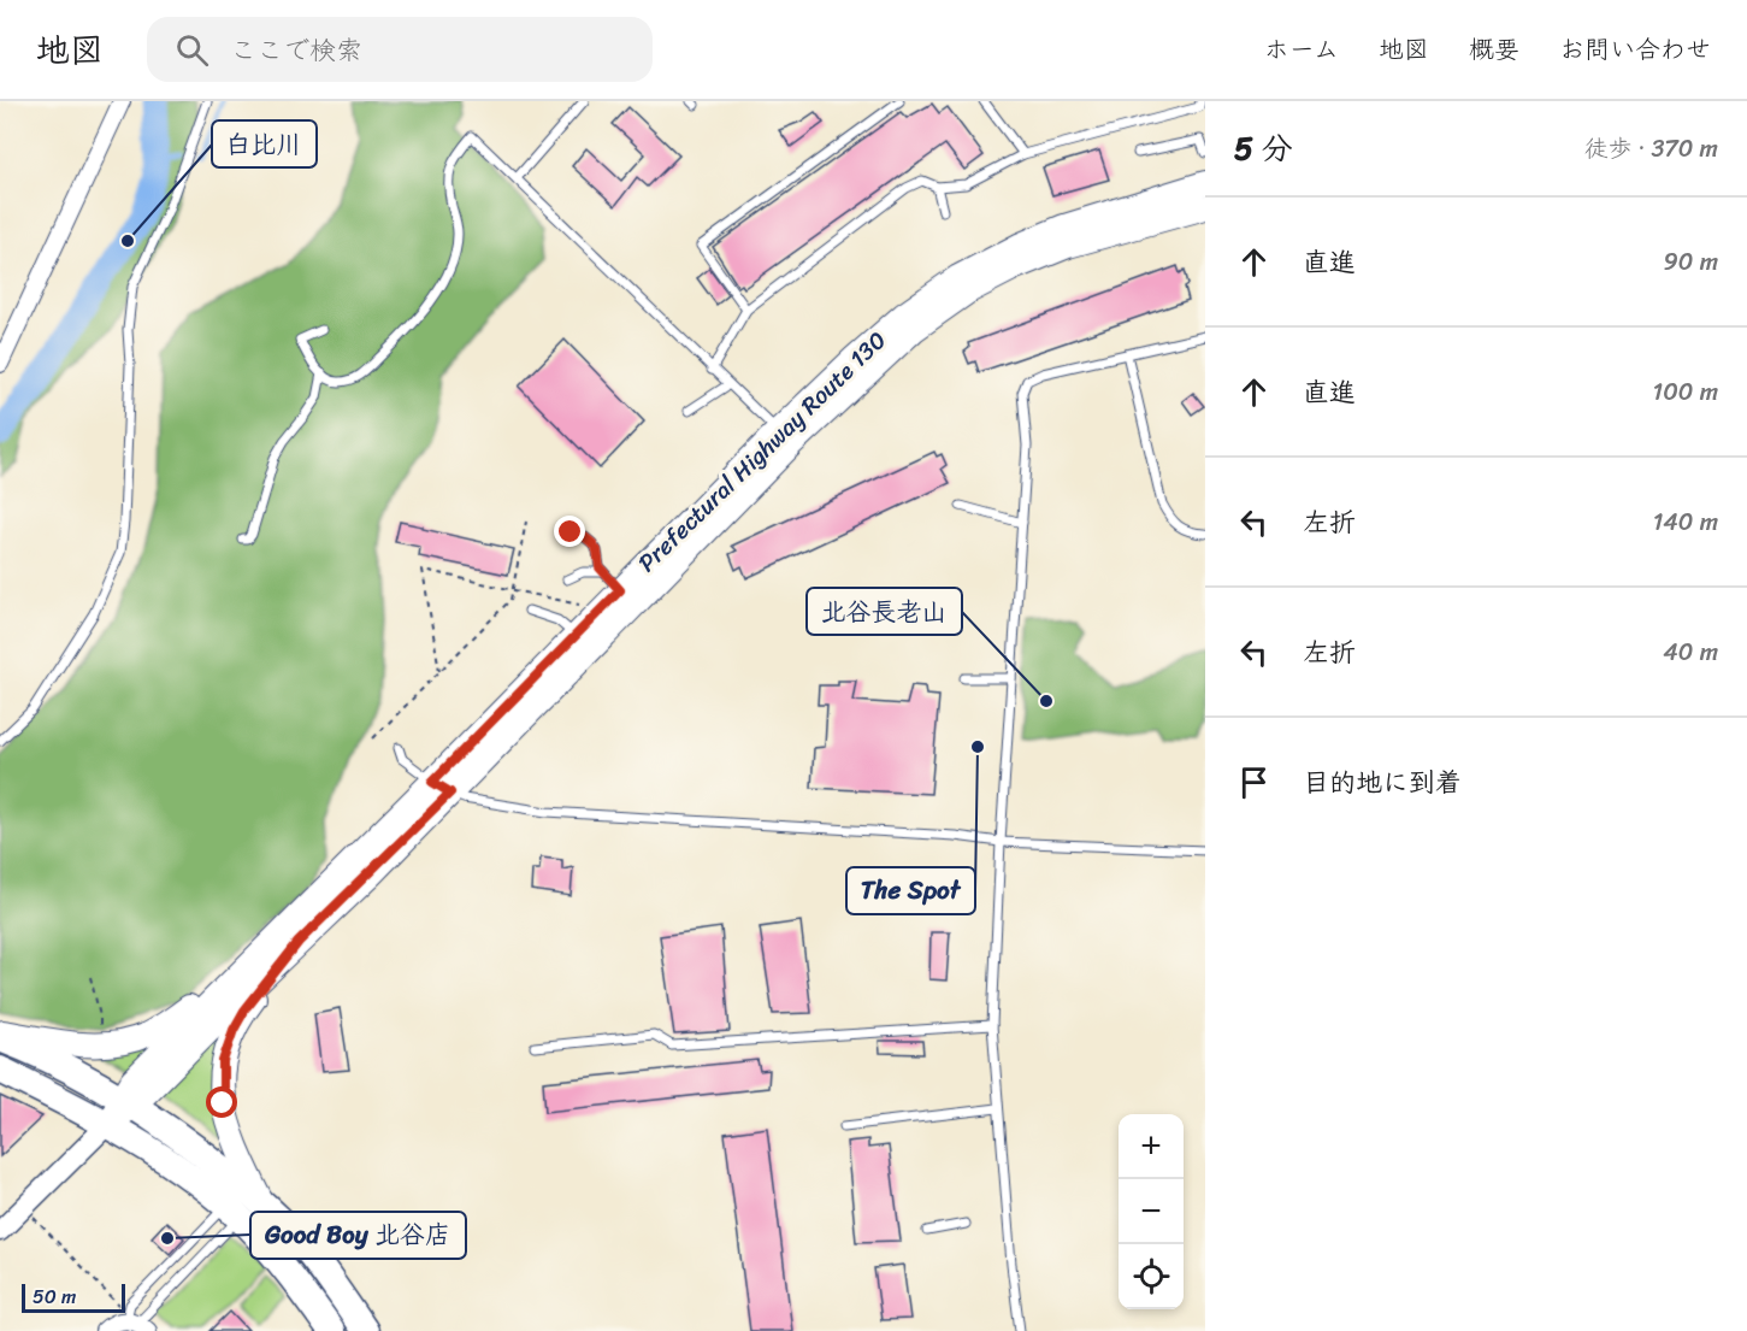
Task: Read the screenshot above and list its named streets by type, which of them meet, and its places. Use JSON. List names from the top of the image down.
{
  "streets": {
    "main road": ["Prefectural Highway Route 130"]
  },
  "places": [
    "白比川",
    "北谷長老山",
    "The Spot",
    "Good Boy 北谷店"
  ],
  "scale_bar": "50 m",
  "page": {
    "header": "地図",
    "search": "ここで検索",
    "nav": [
      "ホーム",
      "地図",
      "概要",
      "お問い合わせ"
    ],
    "heading": ["5 分", "徒歩 · 370 m"],
    "list": [
      ["直進", "90 m"],
      ["直進", "100 m"],
      ["左折", "140 m"],
      ["左折", "40 m"],
      "目的地に到着"
    ],
    "map_buttons": ["+", "−"],
    "scale": "50 m"
  }
}
